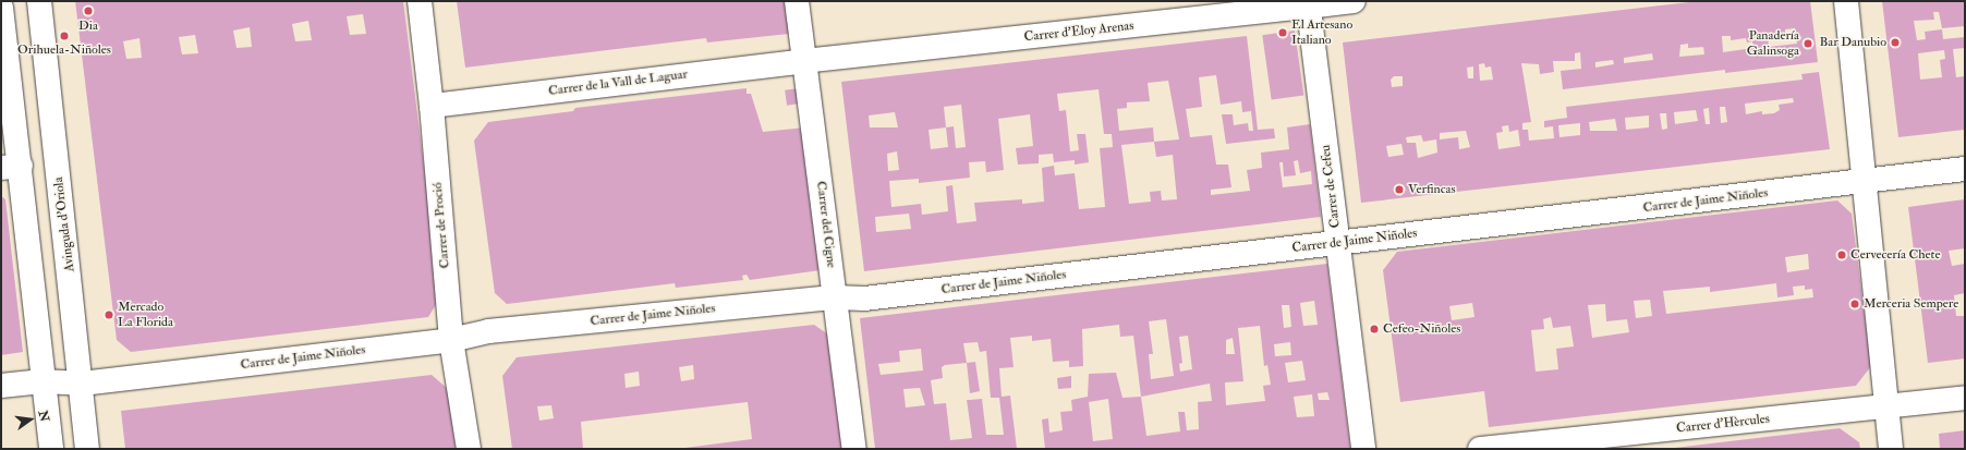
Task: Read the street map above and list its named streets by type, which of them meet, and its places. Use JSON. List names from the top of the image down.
{
  "streets": {
    "street": [
      "Carrer d'Eloy Arenas",
      "Carrer de la Vall de Laguar",
      "Carrer de Cefeu",
      "Carrer de Jaime Niñoles",
      "Avinguda d'Oriola",
      "Carrer del Cigne",
      "Carrer de Proció",
      "Carrer d'Hèrcules"
    ]
  },
  "crossings": [
    ["Carrer d'Eloy Arenas", "Carrer de la Vall de Laguar"],
    ["Carrer d'Eloy Arenas", "Carrer de Cefeu"],
    ["Carrer d'Eloy Arenas", "Carrer del Cigne"],
    ["Carrer de la Vall de Laguar", "Carrer del Cigne"],
    ["Carrer de la Vall de Laguar", "Carrer de Proció"],
    ["Carrer de Cefeu", "Carrer de Jaime Niñoles"],
    ["Carrer de Jaime Niñoles", "Avinguda d'Oriola"],
    ["Carrer de Jaime Niñoles", "Carrer del Cigne"],
    ["Carrer de Jaime Niñoles", "Carrer de Proció"]
  ],
  "places": [
    "Dia",
    "El Artesano Italiano",
    "Orihuela-Niñoles",
    "Bar Danubio",
    "Panadería Galinsoga",
    "Verfincas",
    "Cervecería Chete",
    "Merceria Sempere",
    "Mercado La Florida",
    "Cefeo-Niñoles"
  ],
  "north": "right"
}
